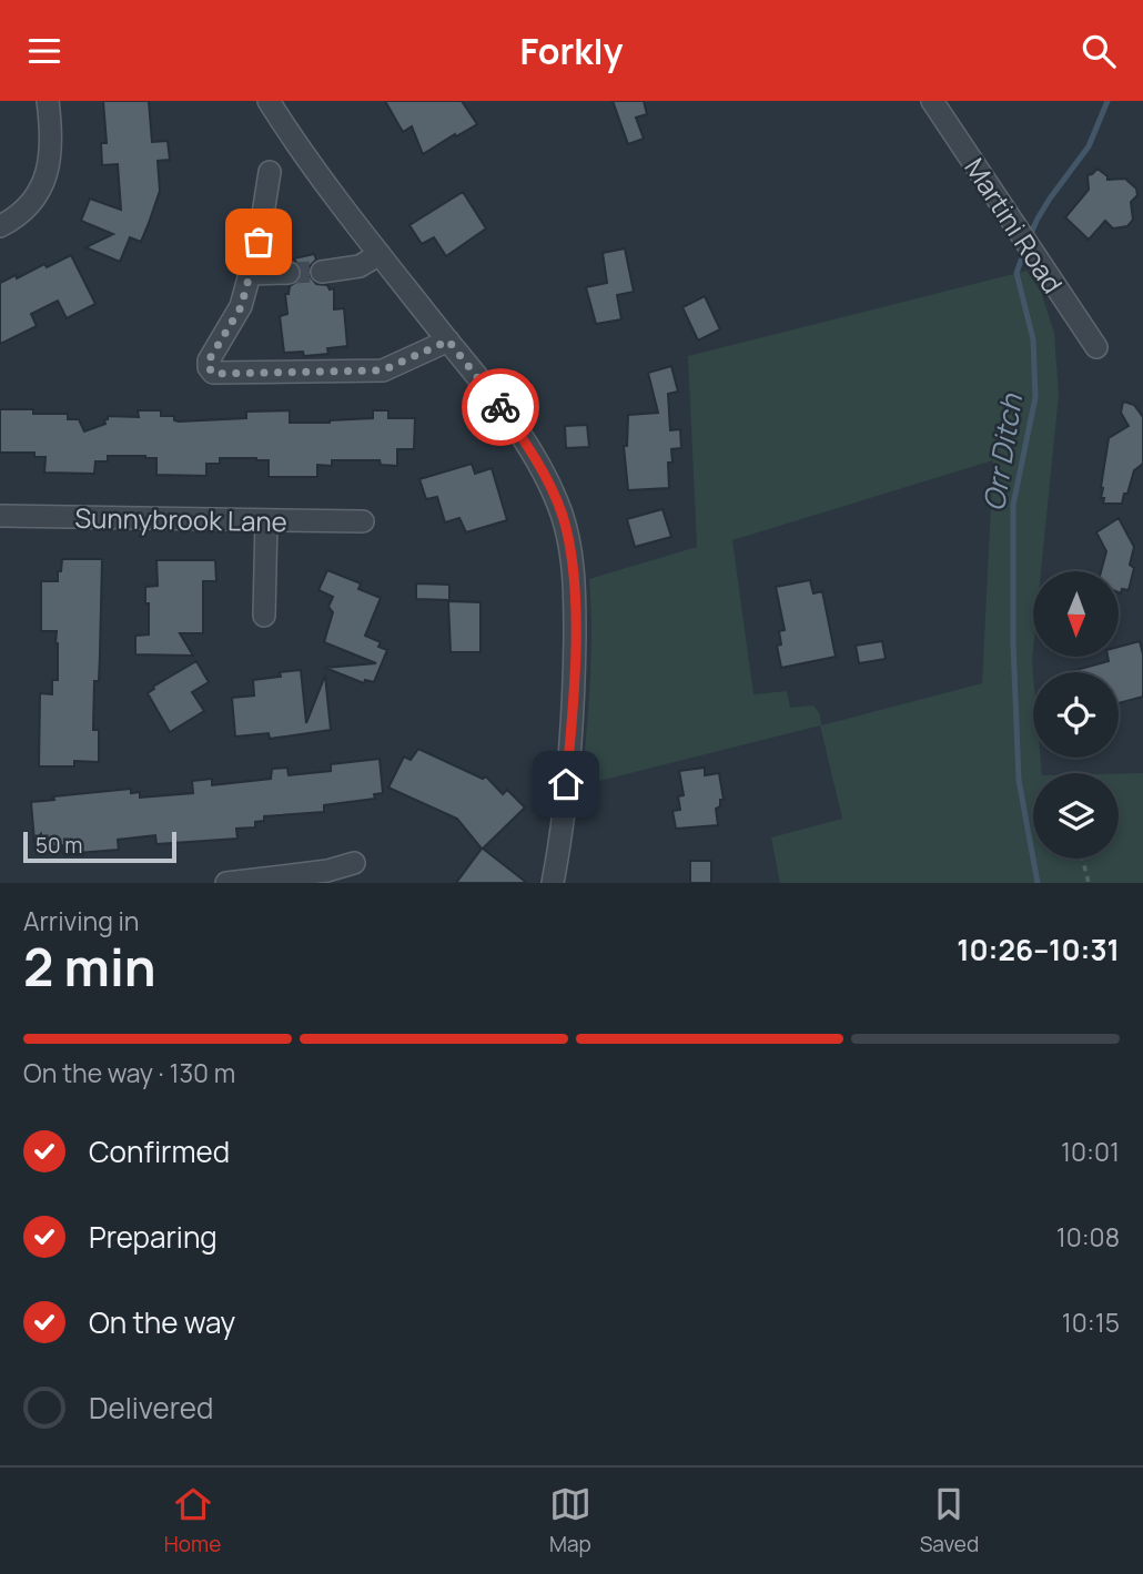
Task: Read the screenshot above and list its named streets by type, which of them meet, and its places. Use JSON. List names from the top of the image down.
{
  "streets": {
    "street": ["Martini Road", "Sunnybrook Lane"]
  },
  "water": ["Orr Ditch"],
  "scale_bar": "50 m",
  "north": "bottom",
  "page": {
    "header": "Forkly",
    "scale": "50 m",
    "heading": ["2 min", "Arriving in", "10:26–10:31"],
    "bar": "On the way · 130 m",
    "list": [
      ["Confirmed", "10:01"],
      ["Preparing", "10:08"],
      ["On the way", "10:15"],
      "Delivered"
    ],
    "tabs": ["Home", "Map", "Saved"]
  }
}
